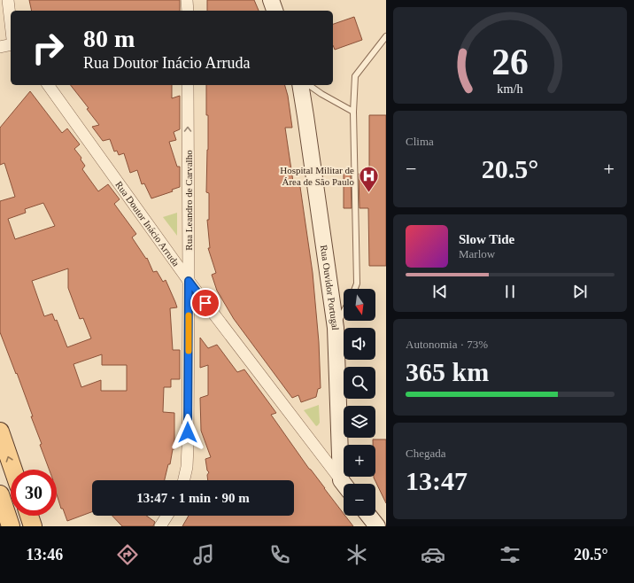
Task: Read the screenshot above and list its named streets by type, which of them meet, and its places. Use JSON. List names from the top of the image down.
{
  "streets": {
    "street": ["Rua Leandro de Carvalho", "Rua Doutor Inácio Arruda", "Rua Ouvidor Portugal"]
  },
  "crossings": [
    ["Rua Leandro de Carvalho", "Rua Doutor Inácio Arruda"]
  ],
  "one_way": ["Rua Leandro de Carvalho"],
  "places": {
    "hospital": ["Hospital Militar de Área de São Paulo"]
  },
  "north": "bottom",
  "page": {
    "turn": ["80 m", "Rua Doutor Inácio Arruda"],
    "tile": [
      "Clima",
      ["Autonomia · 73%", "365 km"],
      ["Chegada", "13:47"]
    ],
    "heat": ["−", "20.5°", "+"],
    "song": ["Slow Tide", "Marlow"],
    "map_buttons": ["+", "−"],
    "limit": "30",
    "trip": "13:47 · 1 min · 90 m",
    "tabs": ["13:46", "20.5°"],
    "gauge": ["26", "km/h"]
  }
}
